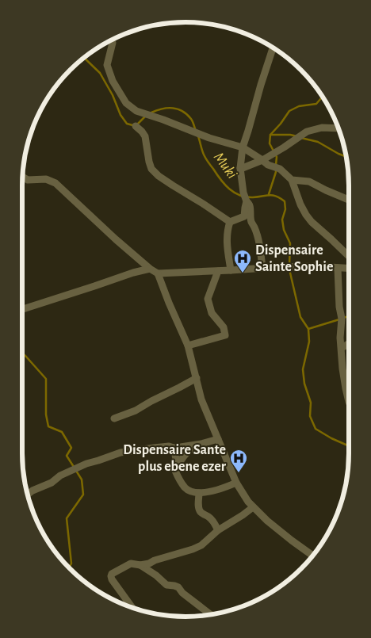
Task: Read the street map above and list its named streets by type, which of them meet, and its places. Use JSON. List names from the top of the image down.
{
  "water": ["Muki"],
  "places": {
    "hospital": ["Dispensaire Sainte Sophie", "Dispensaire Sante plus ebene ezer"]
  }
}
